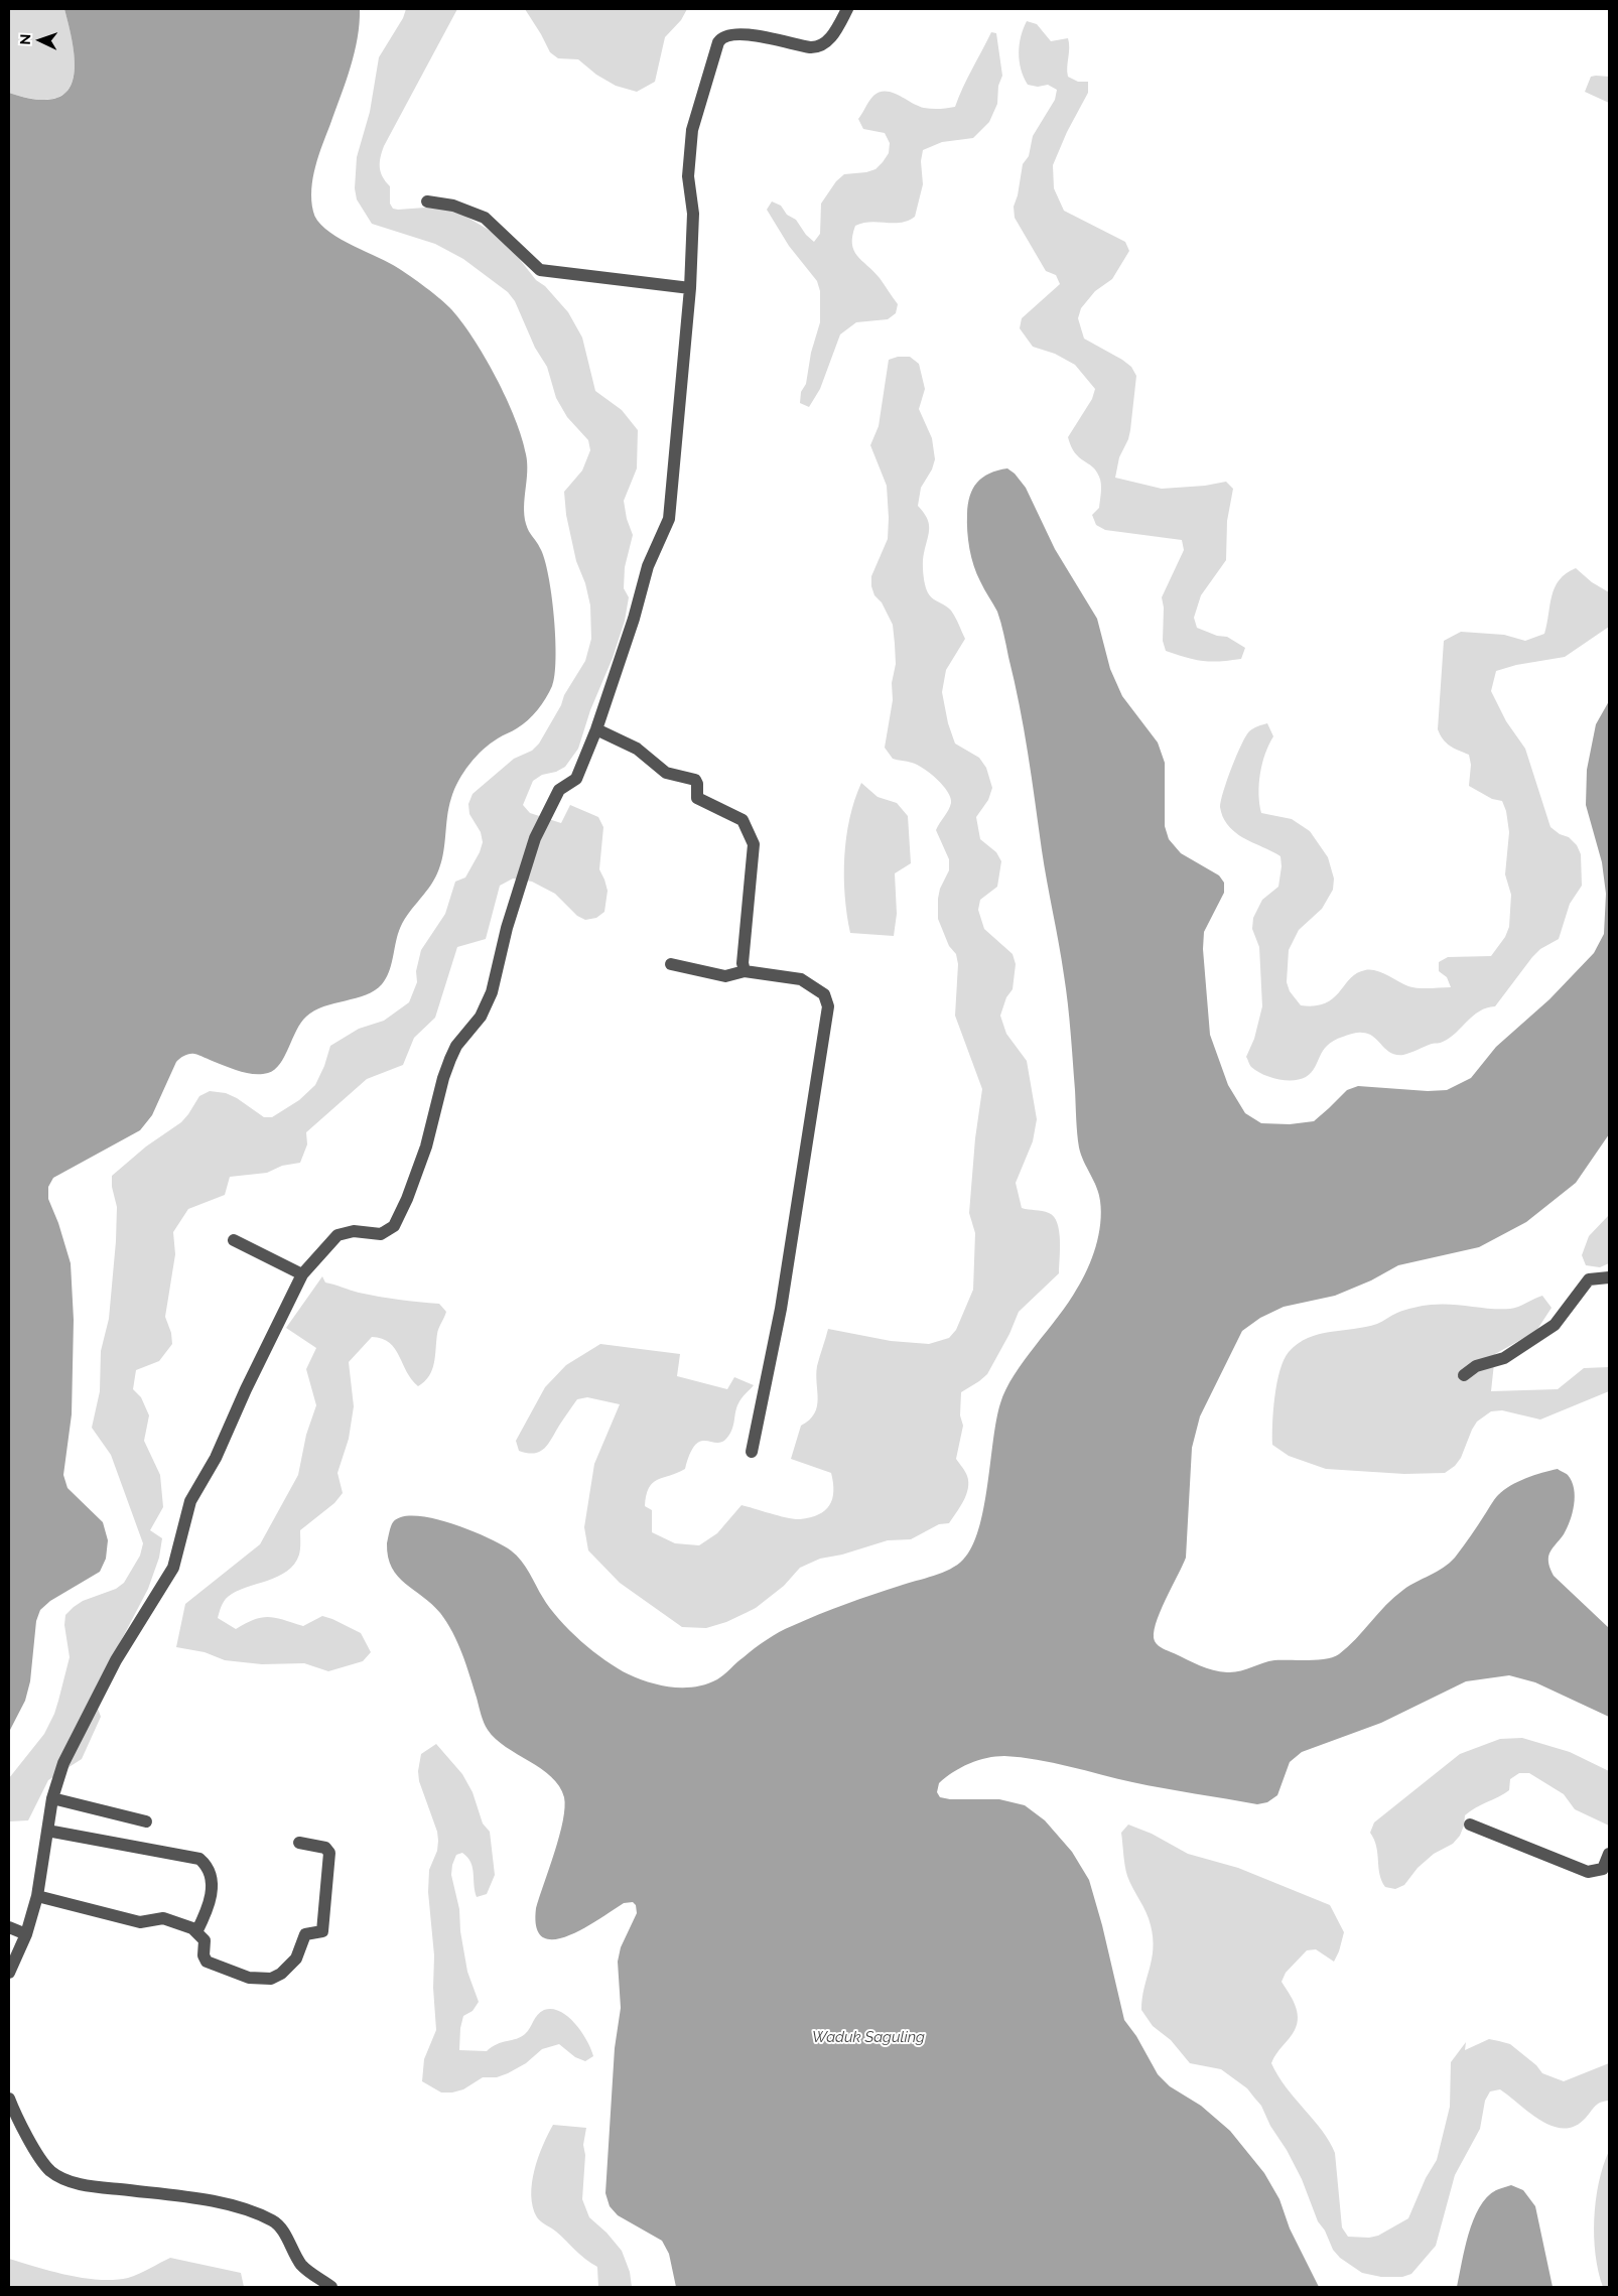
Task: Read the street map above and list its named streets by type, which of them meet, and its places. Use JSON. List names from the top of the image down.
{
  "water": ["Waduk Saguling"],
  "north": "left"
}
